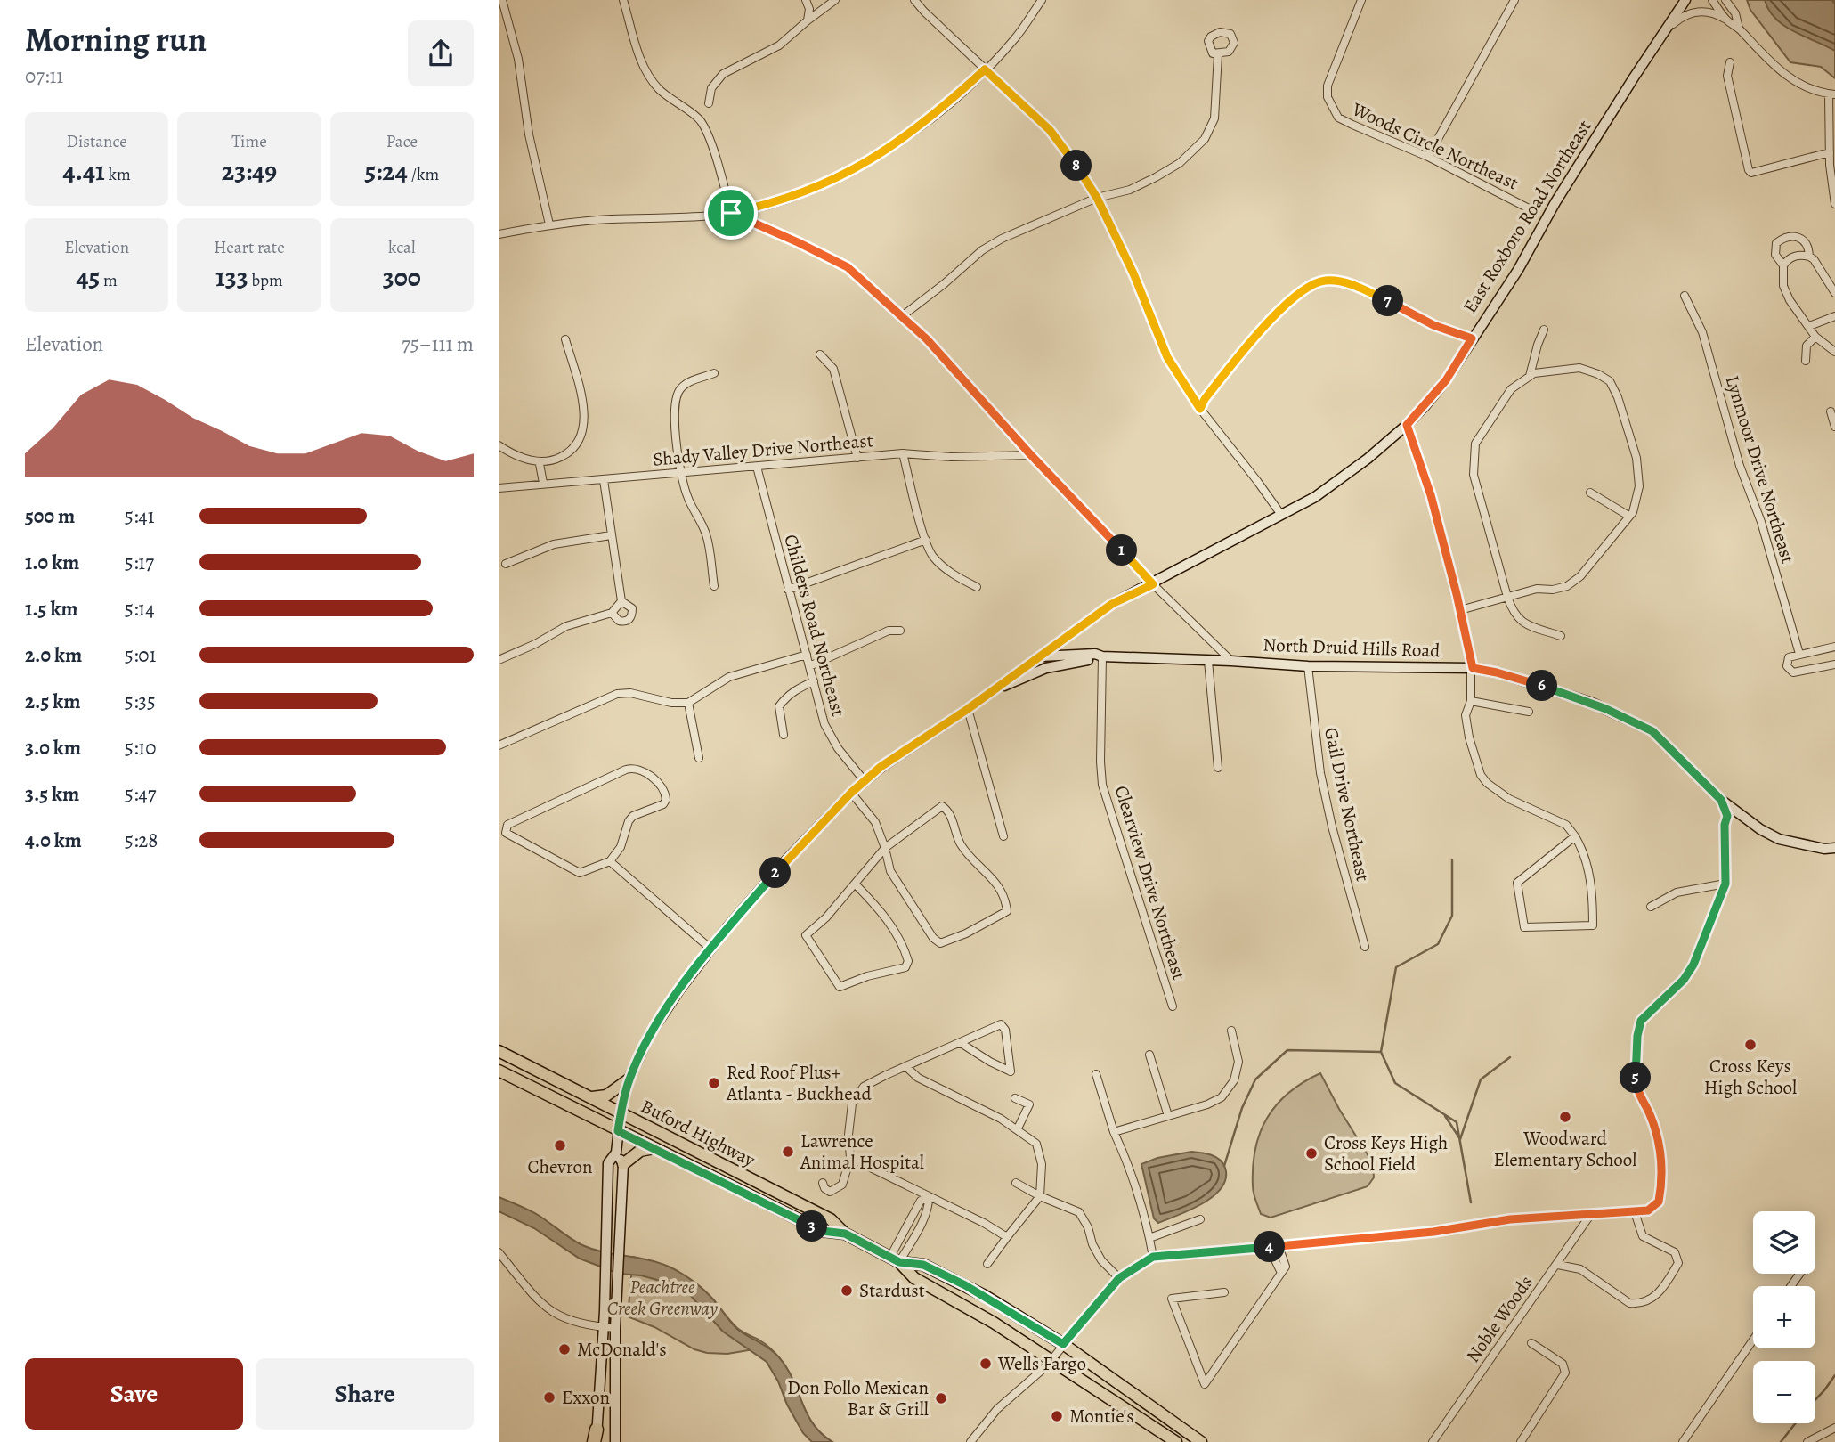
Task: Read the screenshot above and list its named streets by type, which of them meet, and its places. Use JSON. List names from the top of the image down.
{
  "streets": {
    "main road": ["East Roxboro Road Northeast", "North Druid Hills Road", "Buford Highway"],
    "street": [
      "Woods Circle Northeast",
      "Shady Valley Drive Northeast",
      "Lynmoor Drive Northeast",
      "Childers Road Northeast",
      "Gail Drive Northeast",
      "Clearview Drive Northeast",
      "Noble Woods"
    ]
  },
  "crossings": [
    ["East Roxboro Road Northeast", "North Druid Hills Road"],
    ["Shady Valley Drive Northeast", "Childers Road Northeast"],
    ["North Druid Hills Road", "Gail Drive Northeast"],
    ["North Druid Hills Road", "Clearview Drive Northeast"]
  ],
  "parks": ["Peachtree Creek Greenway"],
  "places": [
    "Cross Keys High School",
    "Red Roof Plus+ Atlanta - Buckhead",
    "Woodward Elementary School",
    "Chevron",
    "Lawrence Animal Hospital",
    "Cross Keys High School Field",
    "Stardust",
    "McDonald's",
    "Wells Fargo",
    "Exxon",
    "Don Pollo Mexican Bar & Grill",
    "Montie's"
  ],
  "page": {
    "heading": ["Morning run", "07:11"],
    "stats": [
      ["Distance", "4.41 km"],
      ["Time", "23:49"],
      ["Pace", "5:24 /km"],
      ["Elevation", "45 m"],
      ["Heart rate", "133 bpm"],
      ["kcal", "300"]
    ],
    "pins": [
      "8",
      "7",
      "1",
      "6",
      "2",
      "5",
      "3",
      "4"
    ],
    "chart": ["Elevation", "75–111 m"],
    "list": [
      {
        "name": "500 m",
        "note": "5:41"
      },
      {
        "name": "1.0 km",
        "note": "5:17"
      },
      {
        "name": "1.5 km",
        "note": "5:14"
      },
      {
        "name": "2.0 km",
        "note": "5:01"
      },
      {
        "name": "2.5 km",
        "note": "5:35"
      },
      {
        "name": "3.0 km",
        "note": "5:10"
      },
      {
        "name": "3.5 km",
        "note": "5:47"
      },
      {
        "name": "4.0 km",
        "note": "5:28"
      }
    ],
    "map_buttons": ["+", "−"],
    "buttons": ["Save", "Share"]
  }
}
